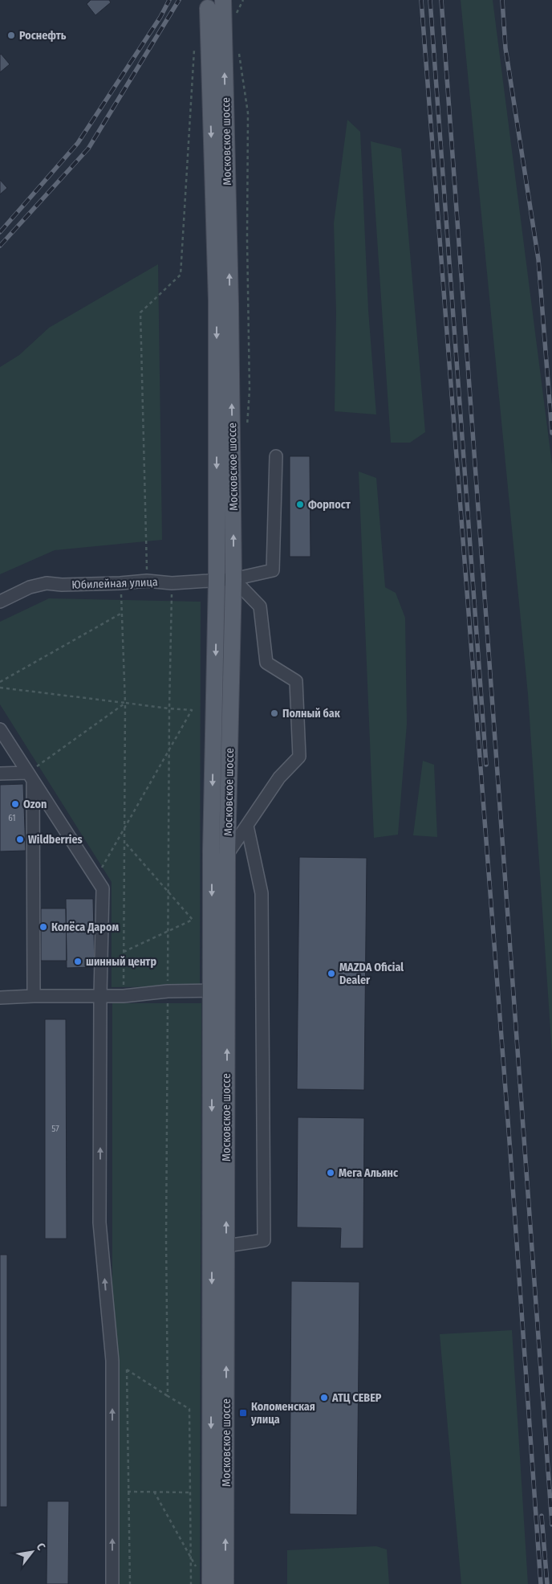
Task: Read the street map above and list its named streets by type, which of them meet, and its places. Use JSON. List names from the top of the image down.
{
  "streets": {
    "main road": ["Московское шоссе"],
    "street": ["Юбилейная улица"]
  },
  "crossings": [
    ["Московское шоссе", "Юбилейная улица"]
  ],
  "places": {
    "other": [
      "Роснефть",
      "Форпост",
      "Полный бак",
      "Ozon",
      "Wildberries",
      "Колёса Даром",
      "шинный центр",
      "MAZDA Oficial Dealer",
      "Мега Альянс",
      "АТЦ СЕВЕР"
    ],
    "transit": ["Коломенская улица"]
  },
  "house_numbers": ["61", "57"],
  "north": "top right"
}
